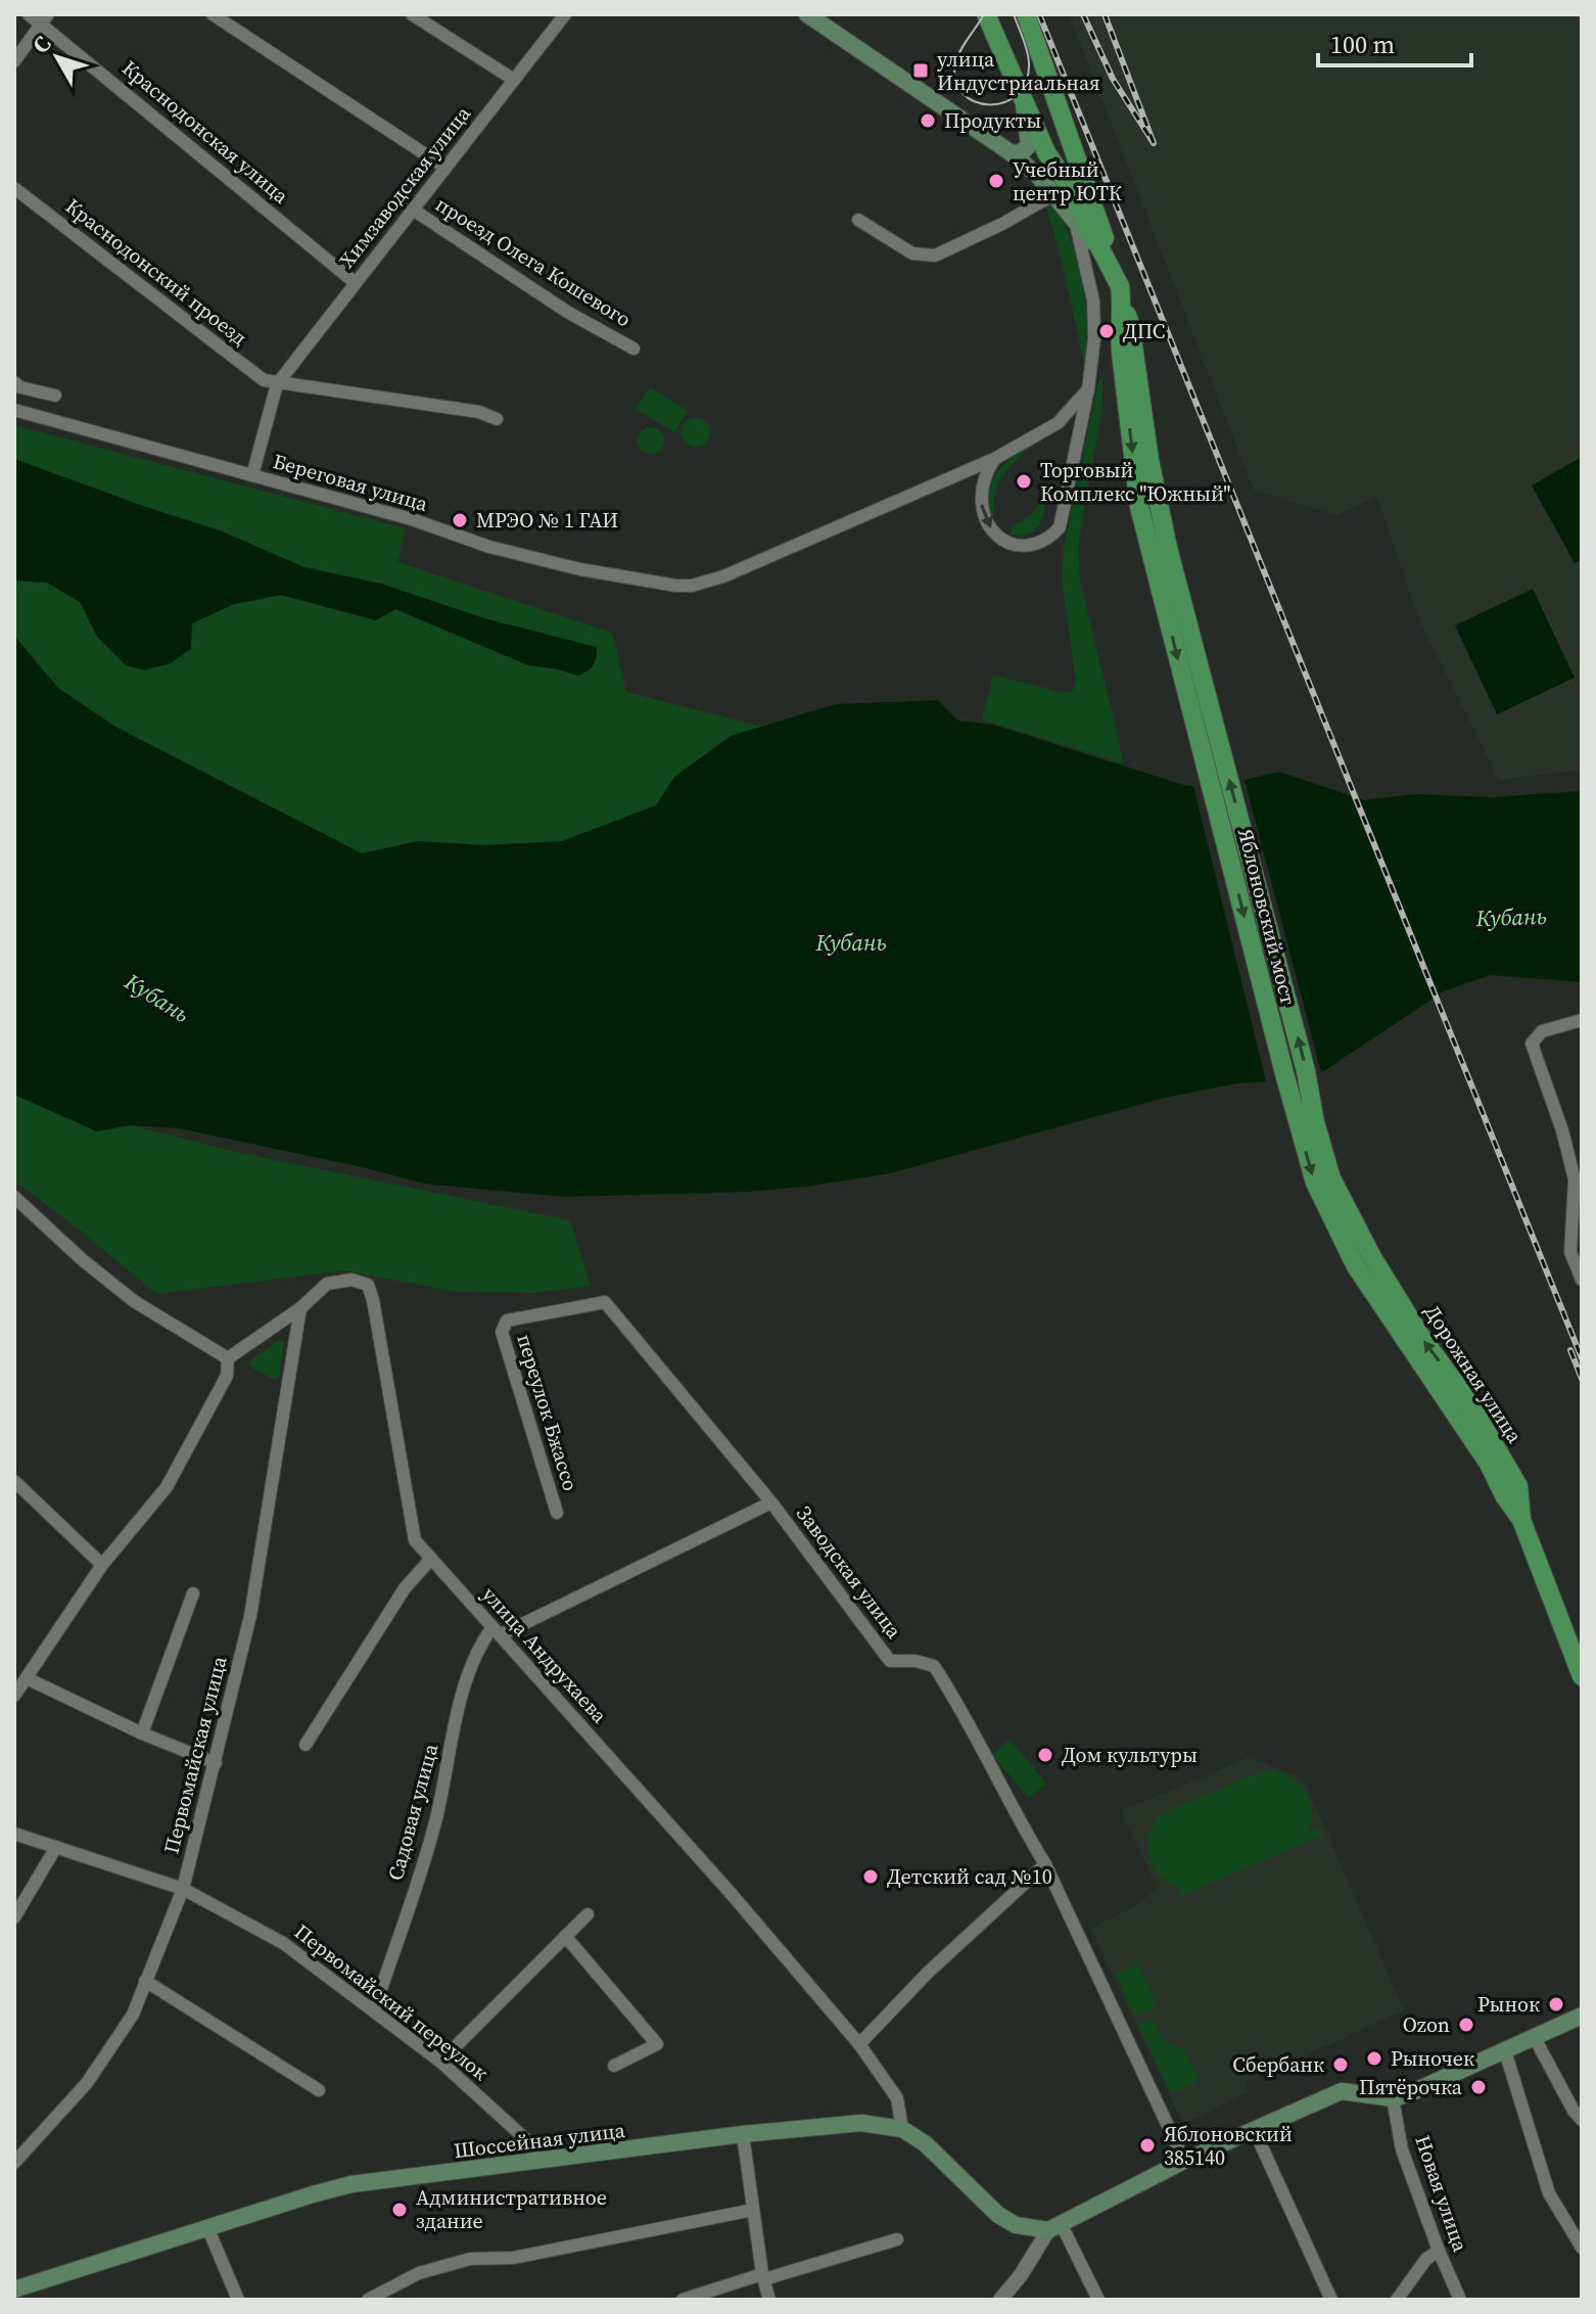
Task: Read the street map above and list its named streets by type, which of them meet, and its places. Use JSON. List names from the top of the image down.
{
  "streets": {
    "main road": ["Яблоновский мост", "Дорожная улица", "Шоссейная улица"],
    "street": [
      "Краснодонская улица",
      "Химзаводская улица",
      "проезд Олега Кошевого",
      "Краснодонский проезд",
      "Береговая улица",
      "переулок Бжассо",
      "Заводская улица",
      "улица Андрухаева",
      "Первомайская улица",
      "Садовая улица",
      "Первомайский переулок",
      "Новая улица"
    ]
  },
  "crossings": [
    ["Краснодонская улица", "Химзаводская улица"],
    ["Химзаводская улица", "проезд Олега Кошевого"],
    ["Химзаводская улица", "Краснодонский проезд"],
    ["Химзаводская улица", "Береговая улица"],
    ["Яблоновский мост", "Дорожная улица"],
    ["переулок Бжассо", "Заводская улица"],
    ["улица Андрухаева", "Первомайская улица"],
    ["улица Андрухаева", "Садовая улица"],
    ["улица Андрухаева", "Шоссейная улица"],
    ["Первомайская улица", "Первомайский переулок"],
    ["Садовая улица", "Первомайский переулок"],
    ["Первомайский переулок", "Шоссейная улица"]
  ],
  "water": ["Кубань"],
  "places": {
    "transit": ["улица Индустриальная"],
    "other": [
      "Продукты",
      "Учебный центр ЮТК",
      "ДПС",
      "Торговый Комплекс \"Южный\"",
      "МРЭО № 1 ГАИ",
      "Дом культуры",
      "Детский сад №10",
      "Рынок",
      "Ozon",
      "Рыночек",
      "Сбербанк",
      "Пятёрочка",
      "Яблоновский 385140",
      "Административное здание"
    ]
  },
  "scale_bar": "100 m",
  "north": "top left"
}
